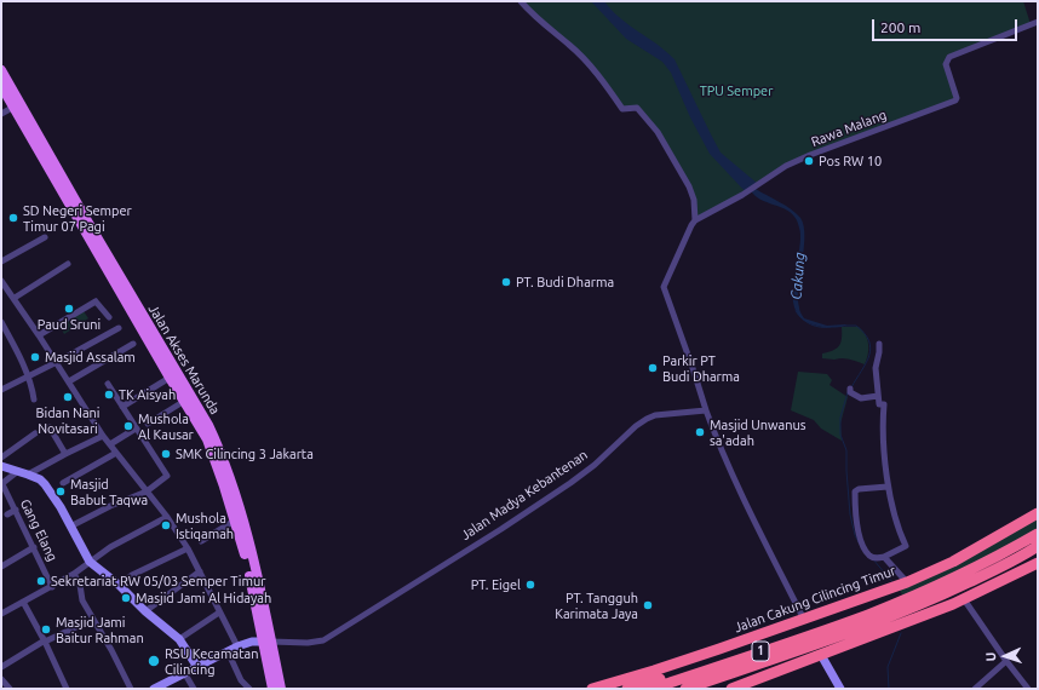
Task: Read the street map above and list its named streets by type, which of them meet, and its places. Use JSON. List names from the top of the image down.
{
  "streets": {
    "highway": ["Jalan Cakung Cilincing Timur", "1"],
    "main road": ["Jalan Akses Marunda"],
    "street": ["Rawa Malang", "Jalan Madya Kebantenan", "Gang Elang"]
  },
  "crossings": [
    ["Jalan Akses Marunda", "Jalan Madya Kebantenan"]
  ],
  "water": ["Cakung"],
  "parks": ["TPU Semper"],
  "places": [
    "Pos RW 10",
    "SD Negeri Semper Timur 07 Pagi",
    "PT. Budi Dharma",
    "Paud Sruni",
    "Masjid Assalam",
    "Parkir PT Budi Dharma",
    "TK Aisyah",
    "Bidan Nani Novitasari",
    "Mushola Al Kausar",
    "Masjid Unwanus sa'adah",
    "SMK Cilincing 3 Jakarta",
    "Masjid Babut Taqwa",
    "Mushola Istiqamah",
    "Sekretariat RW 05/03 Semper Timur",
    "PT. Eigel",
    "Masjid Jami Al Hidayah",
    "PT. Tangguh Karimata Jaya",
    "Masjid Jami Baitur Rahman",
    "RSU Kecamatan Cilincing"
  ],
  "scale_bar": "200 m",
  "north": "left"
}
